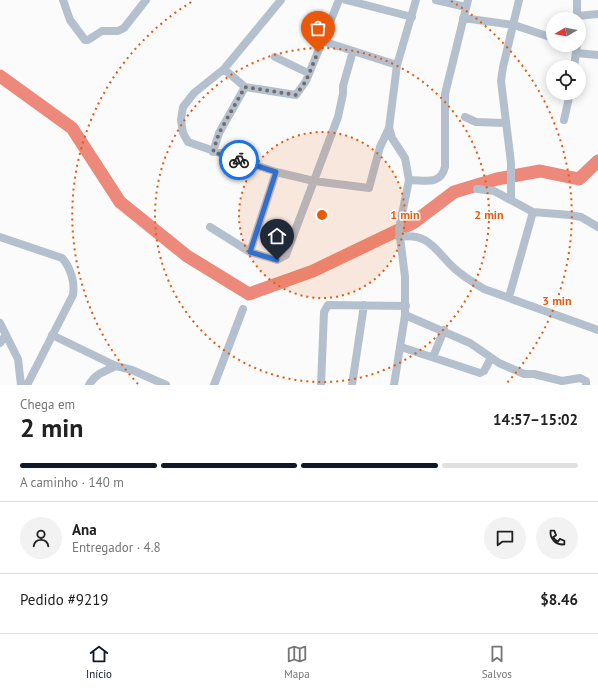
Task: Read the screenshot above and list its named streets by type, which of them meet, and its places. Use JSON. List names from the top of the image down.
{
  "north": "left",
  "page": {
    "heading": ["2 min", "Chega em", "14:57–15:02"],
    "panel": [
      "Ana",
      "Entregador · 4.8",
      "Pedido #9219",
      "$8.46"
    ],
    "bar": "A caminho · 140 m",
    "tabs": ["Início", "Mapa", "Salvos"]
  },
  "rings": ["1 min", "2 min", "3 min"]
}
